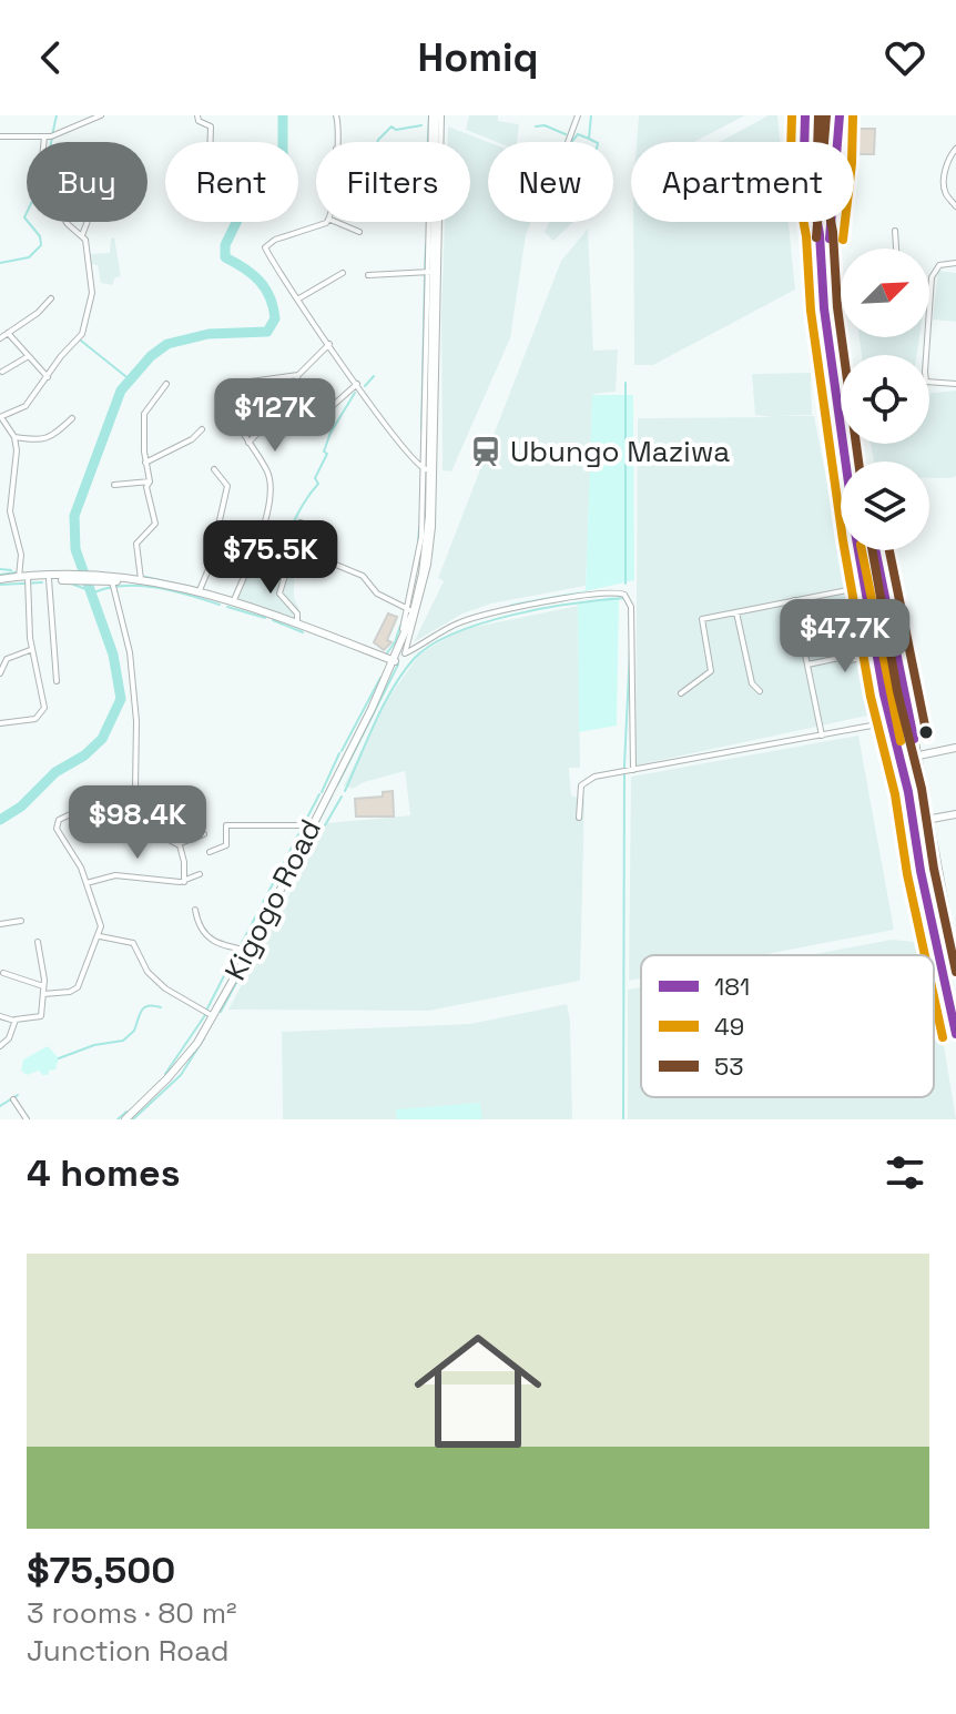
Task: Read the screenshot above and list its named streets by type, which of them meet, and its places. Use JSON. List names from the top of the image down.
{
  "streets": {
    "main road": ["Kigogo Road"]
  },
  "places": {
    "station": ["Ubungo Maziwa"]
  },
  "lines": ["transit line 181", "transit line 49", "transit line 53"],
  "legend": ["181", "49", "53"],
  "north": "top right",
  "page": {
    "header": "Homiq",
    "chip": [
      "Buy",
      "Rent",
      "Filters",
      "New",
      "Apartment"
    ],
    "price": [
      "$127K",
      "$75.5K",
      "$47.7K",
      "$98.4K"
    ],
    "heading": "4 homes",
    "list": [
      {
        "name": "$75,500",
        "note": "3 rooms · 80 m² · Junction Road"
      }
    ]
  }
}
